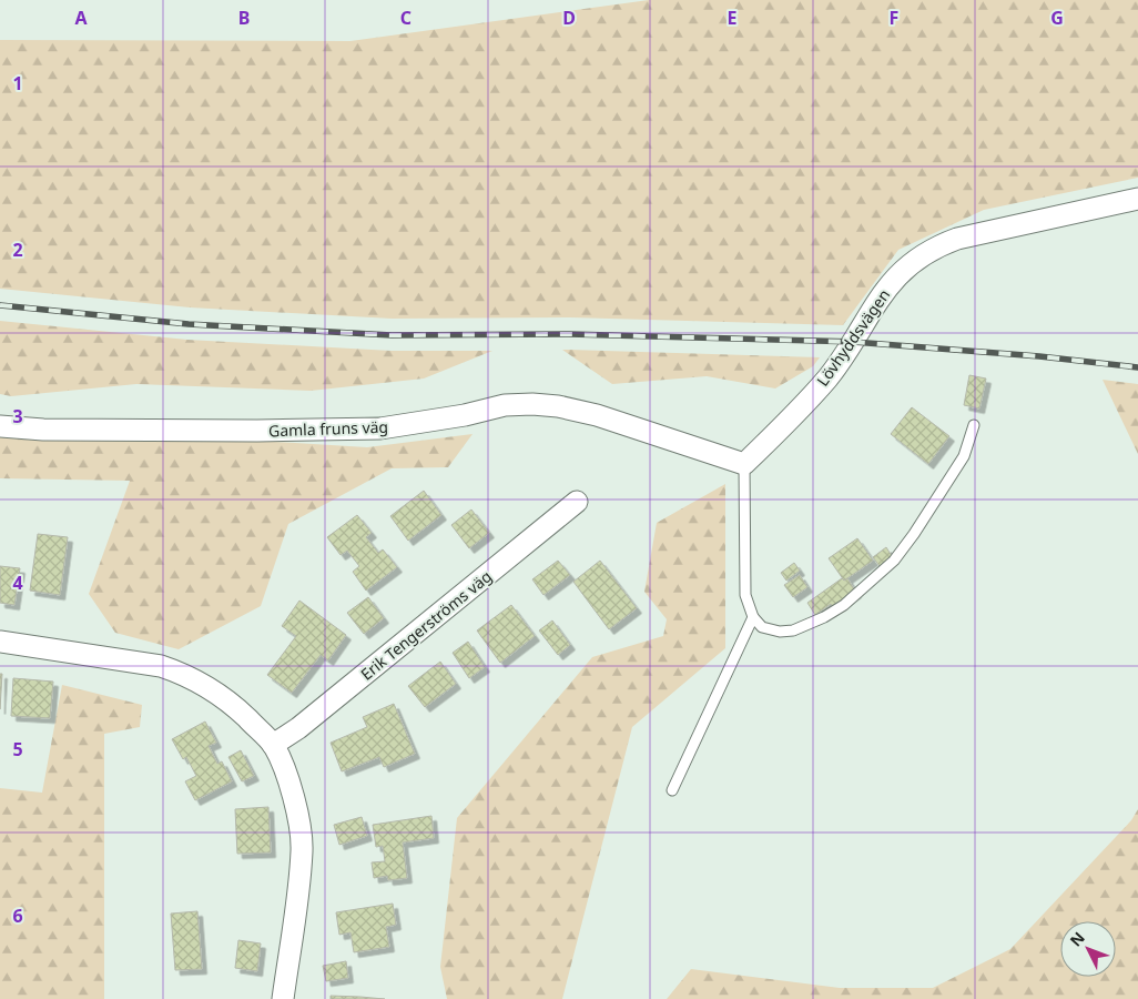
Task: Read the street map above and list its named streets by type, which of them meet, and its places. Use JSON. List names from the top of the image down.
{
  "streets": {
    "street": ["Lövhyddsvägen", "Gamla fruns väg", "Erik Tengerströms väg"]
  },
  "crossings": [
    ["Lövhyddsvägen", "Gamla fruns väg"]
  ],
  "north": "top left",
  "grid": {
    "columns": [
      "A",
      "B",
      "C",
      "D",
      "E",
      "F",
      "G"
    ],
    "rows": [
      "1",
      "2",
      "3",
      "4",
      "5",
      "6"
    ]
  }
}
